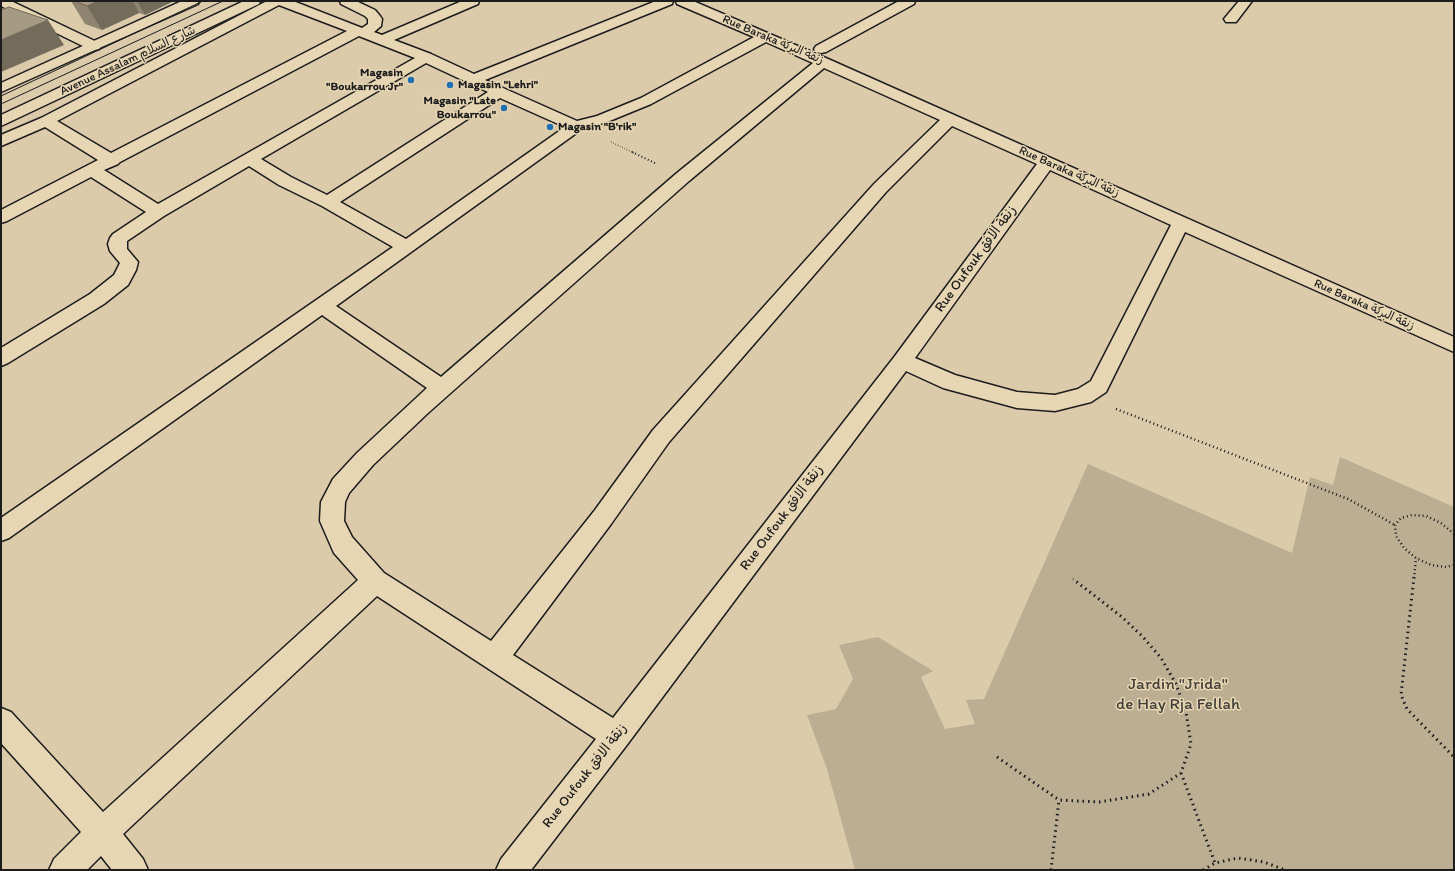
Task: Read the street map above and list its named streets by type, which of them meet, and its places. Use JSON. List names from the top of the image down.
{
  "streets": {
    "street": ["Rue Baraka زنقة البركة", "Avenue Assalam شارع السلام", "Rue Oufouk زنقة الافق"]
  },
  "crossings": [
    ["Rue Baraka زنقة البركة", "Rue Oufouk زنقة الافق"]
  ],
  "parks": ["Jardin \"Jrida\" de Hay Rja Fellah"],
  "places": [
    "Magasin \"Boukarrou Jr\"",
    "Magasin \"Lehri\"",
    "Magasin \"Late Boukarrou\"",
    "Magasin \"B'rik\""
  ]
}
